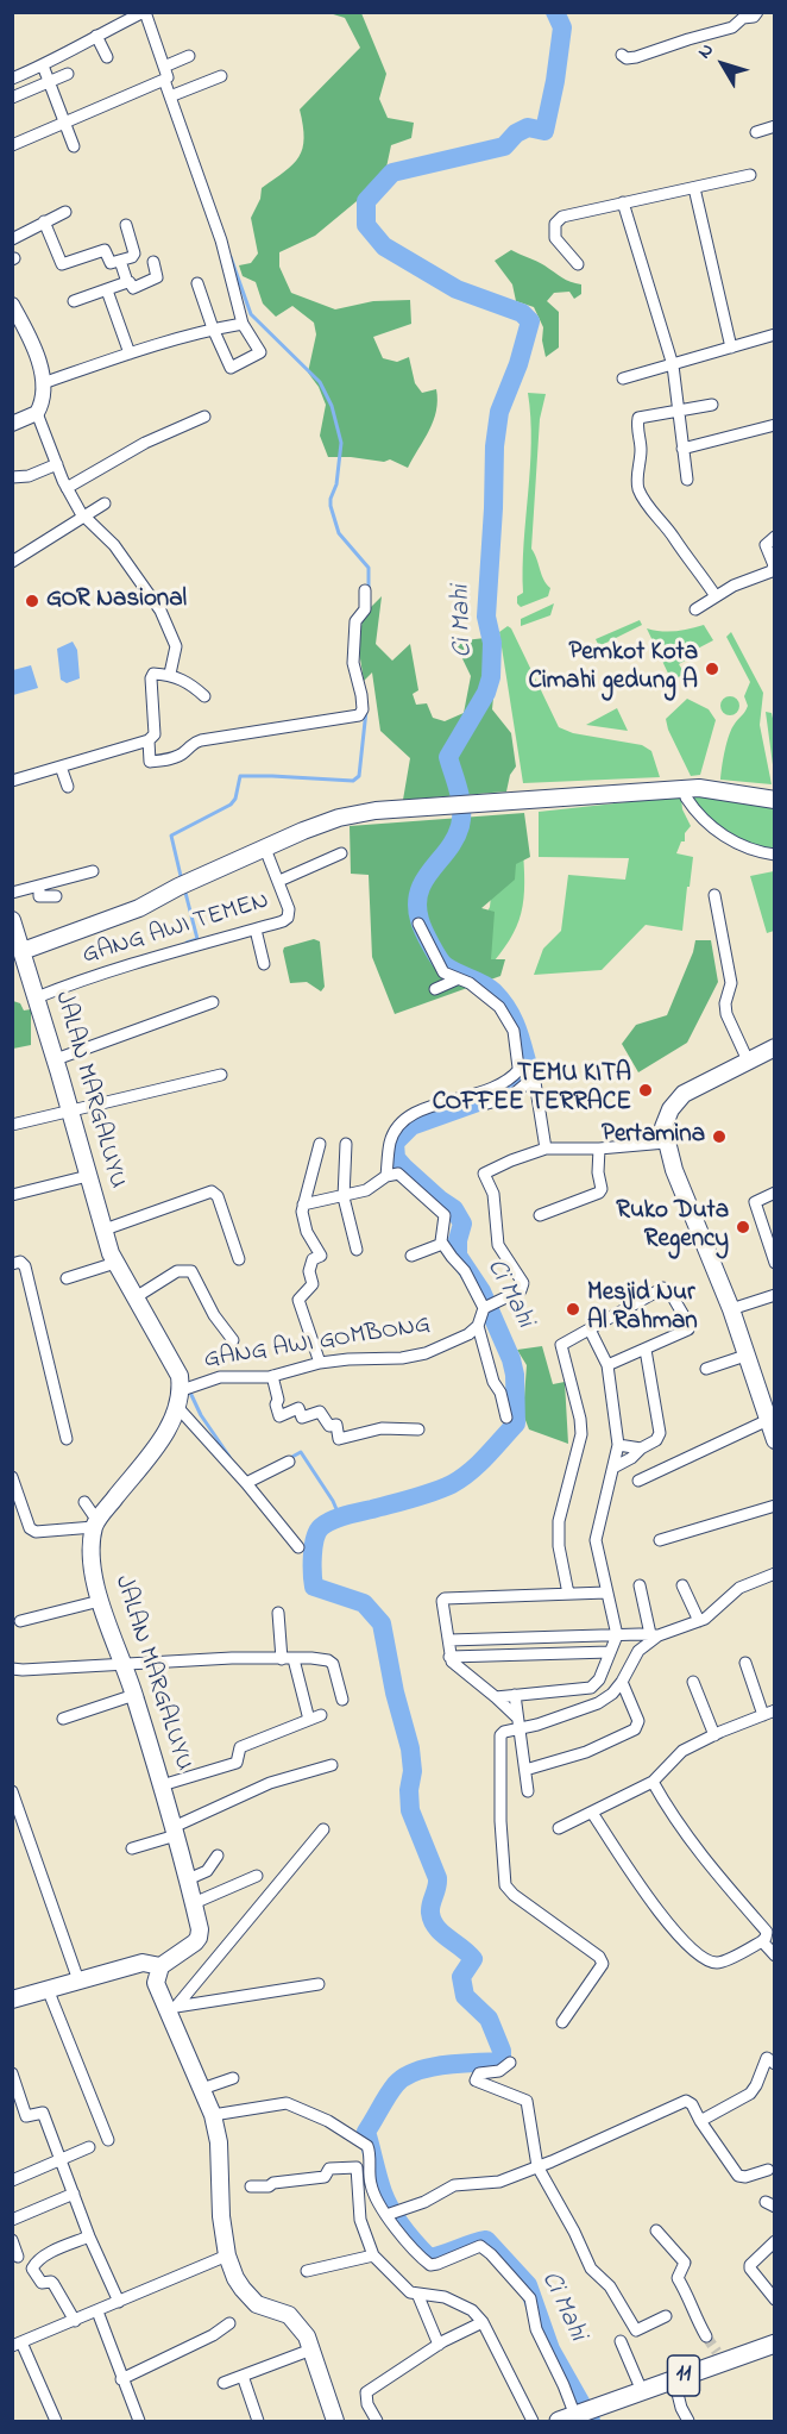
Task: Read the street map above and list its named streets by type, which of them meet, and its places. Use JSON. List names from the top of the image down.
{
  "streets": {
    "highway": ["11"],
    "main road": ["JALAN MARGALUYU"],
    "street": ["GANG AWI TEMEN", "GANG AWI GOMBONG"]
  },
  "crossings": [
    ["GANG AWI TEMEN", "JALAN MARGALUYU"],
    ["JALAN MARGALUYU", "GANG AWI GOMBONG"]
  ],
  "water": ["Ci Mahi"],
  "places": [
    "GOR Nasional",
    "Pemkot Kota Cimahi gedung A",
    "TEMU KITA COFFEE TERRACE",
    "Pertamina",
    "Ruko Duta Regency",
    "Mesjid Nur Al Rahman"
  ],
  "north": "top left"
}
